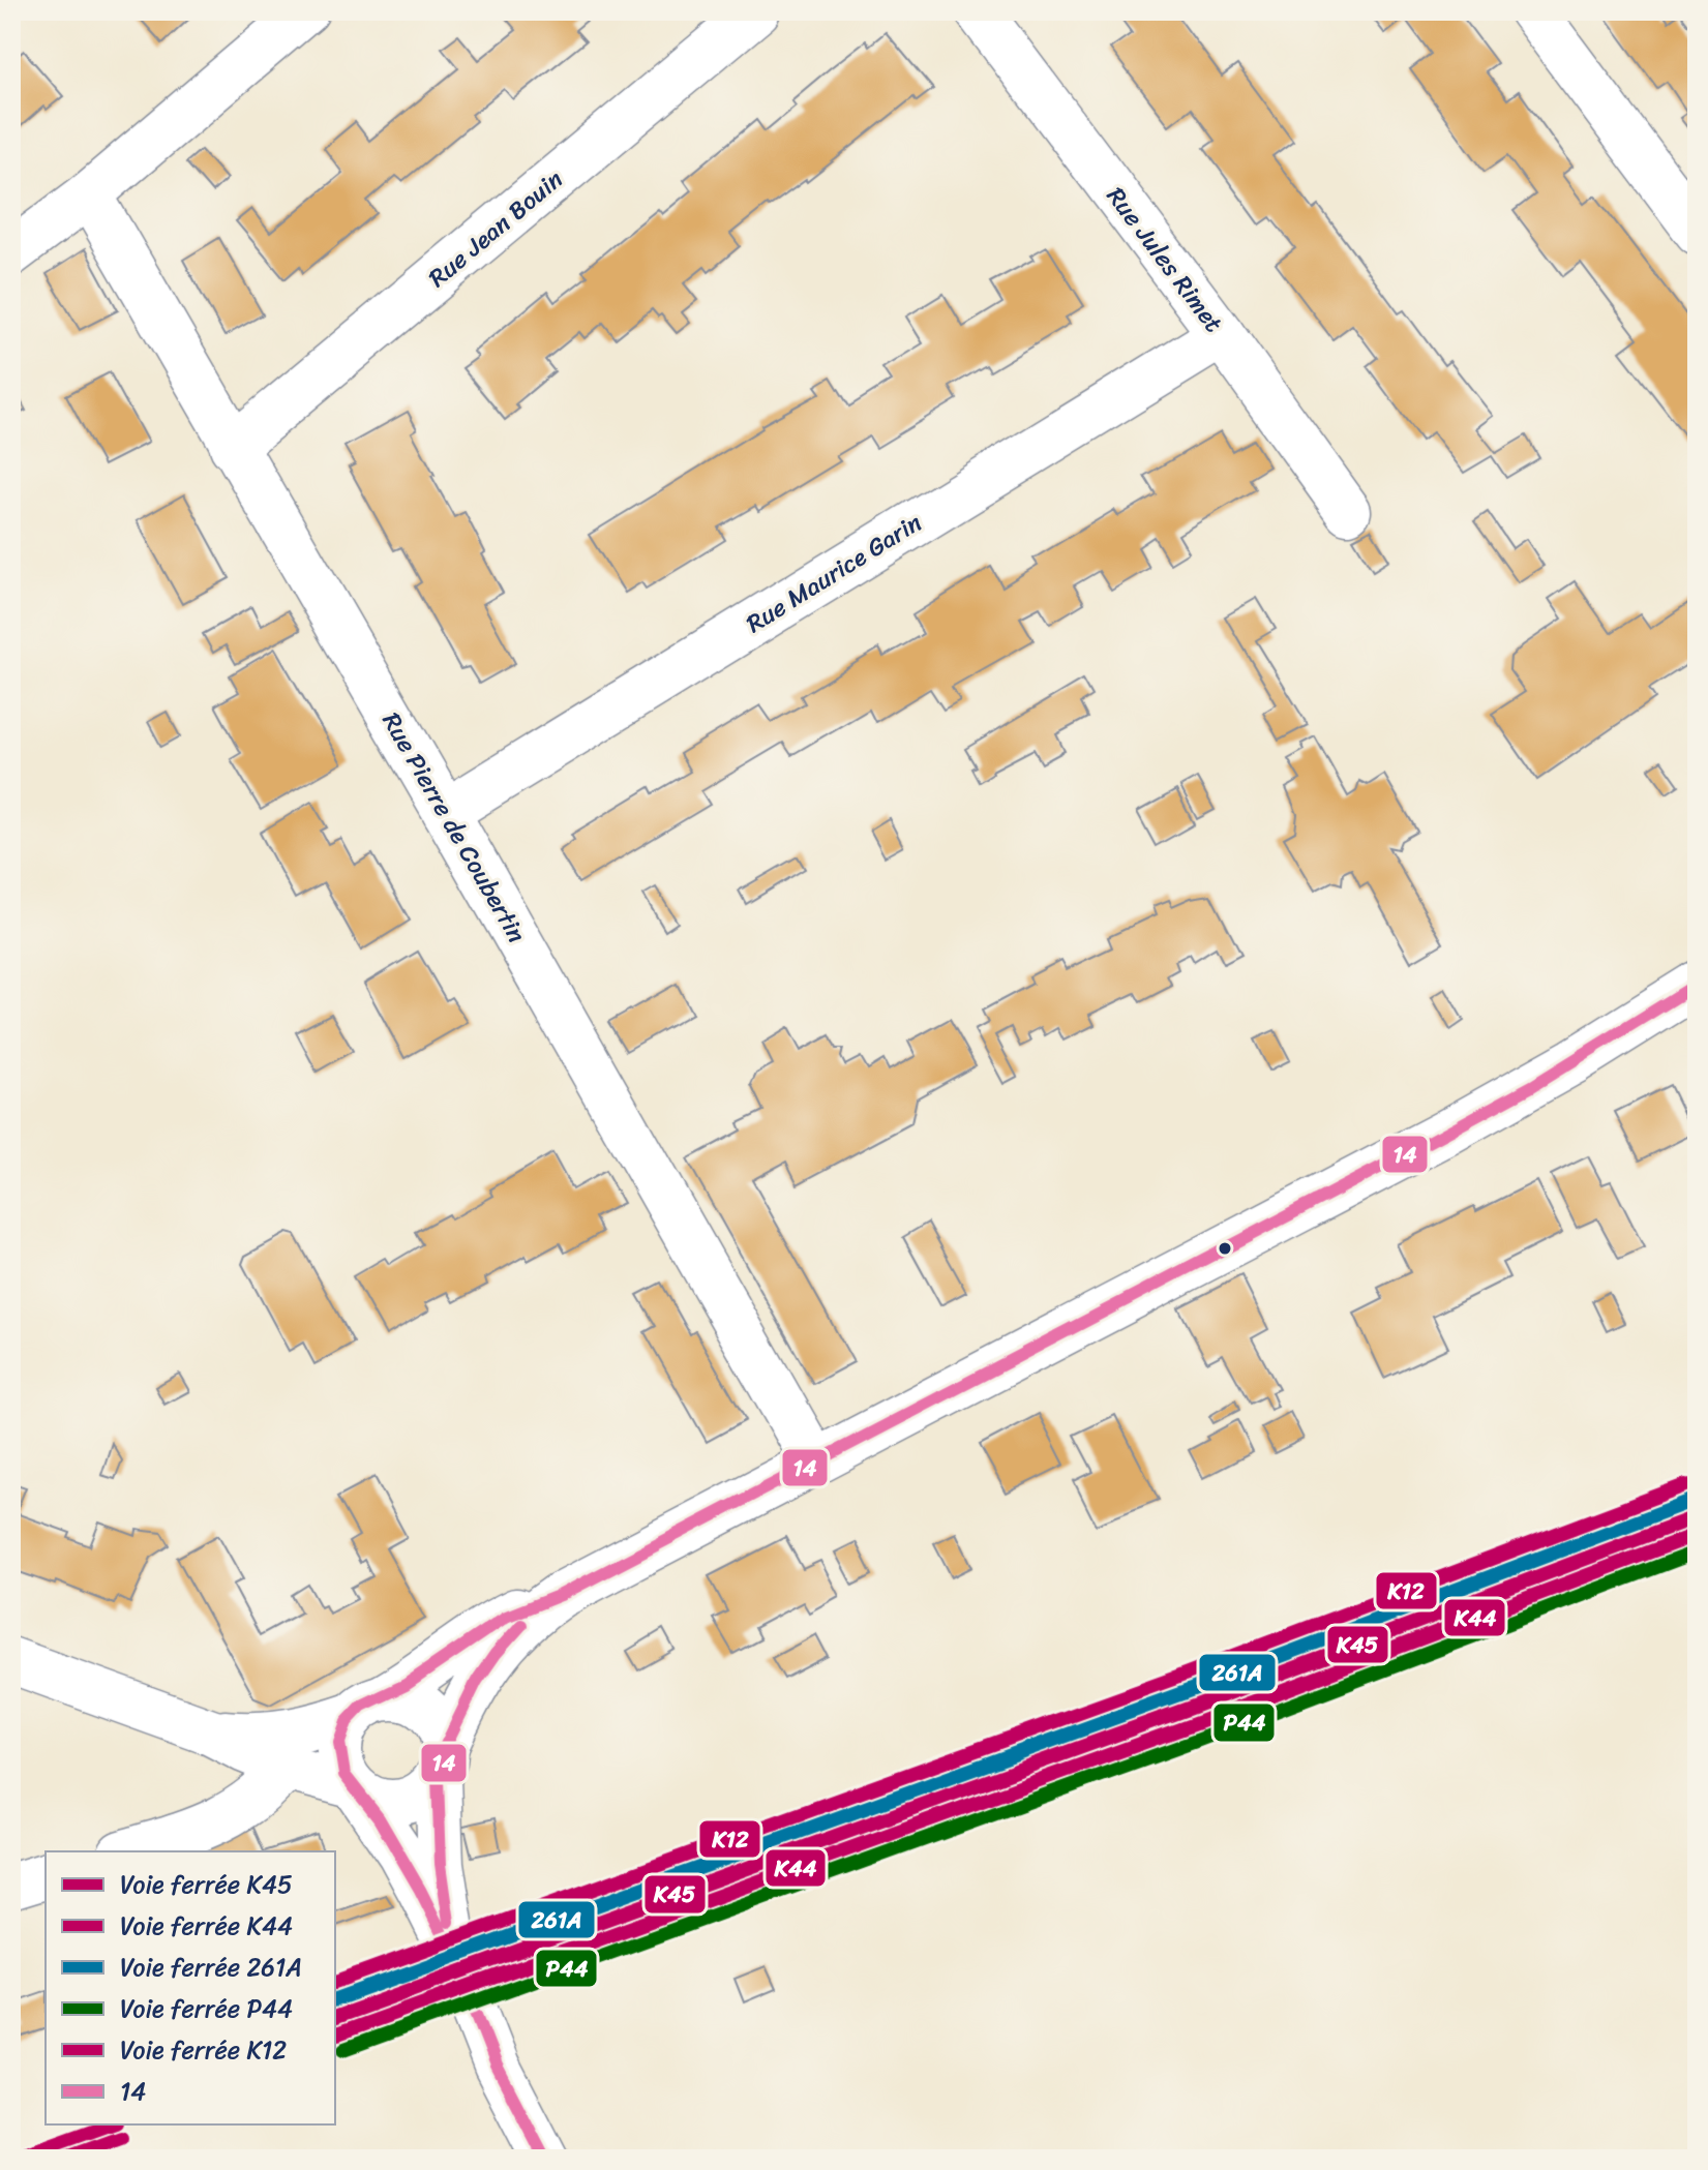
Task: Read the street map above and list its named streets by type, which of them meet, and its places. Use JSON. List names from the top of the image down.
{
  "streets": {
    "street": [
      "Rue Jean Bouin",
      "Rue Jules Rimet",
      "Rue Maurice Garin",
      "Rue Pierre de Coubertin"
    ]
  },
  "crossings": [
    ["Rue Jean Bouin", "Rue Pierre de Coubertin"],
    ["Rue Jules Rimet", "Rue Maurice Garin"],
    ["Rue Maurice Garin", "Rue Pierre de Coubertin"]
  ],
  "lines": [
    "transit line 14",
    "rail line K12",
    "rail line 261A",
    "rail line K45",
    "rail line K44",
    "rail line P44"
  ],
  "legend": [
    "Voie ferrée K45",
    "Voie ferrée K44",
    "Voie ferrée 261A",
    "Voie ferrée P44",
    "Voie ferrée K12",
    "14"
  ]
}
